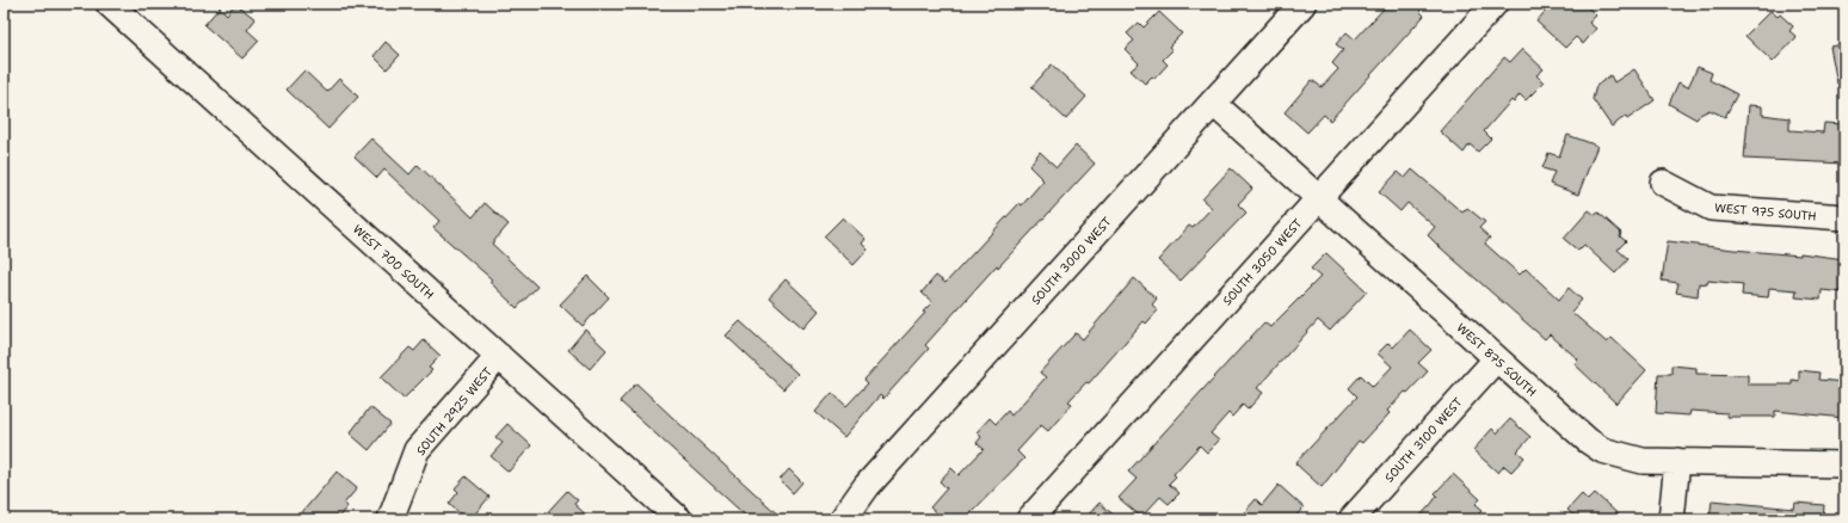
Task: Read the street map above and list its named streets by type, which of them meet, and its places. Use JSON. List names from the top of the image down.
{
  "streets": {
    "main road": ["SOUTH 3000 WEST"],
    "street": [
      "WEST 975 SOUTH",
      "WEST 700 SOUTH",
      "SOUTH 3050 WEST",
      "WEST 875 SOUTH",
      "SOUTH 2925 WEST",
      "SOUTH 3100 WEST"
    ]
  },
  "crossings": [
    ["SOUTH 3000 WEST", "WEST 875 SOUTH"],
    ["WEST 700 SOUTH", "SOUTH 2925 WEST"],
    ["SOUTH 3050 WEST", "WEST 875 SOUTH"],
    ["WEST 875 SOUTH", "SOUTH 3100 WEST"]
  ]
}
